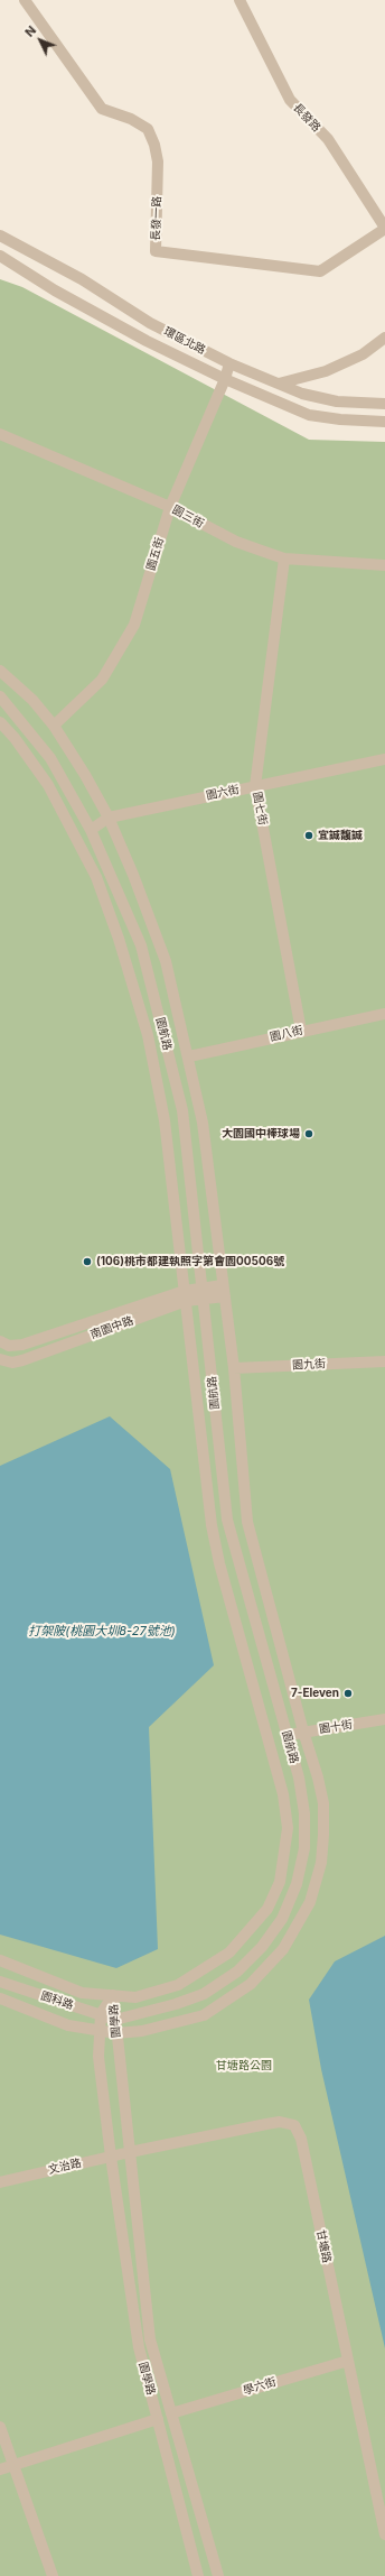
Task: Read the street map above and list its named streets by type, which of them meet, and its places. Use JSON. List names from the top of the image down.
{
  "streets": {
    "street": [
      "長發路",
      "長發一路",
      "環區北路",
      "園三街",
      "園五街",
      "園六街",
      "園七街",
      "園航路",
      "園八街",
      "南園中路",
      "園九街",
      "園十街",
      "園科路",
      "園學路",
      "文治路",
      "甘塘路",
      "學六街"
    ]
  },
  "crossings": [
    ["長發路", "長發一路"],
    ["環區北路", "園五街"],
    ["園三街", "園五街"],
    ["園三街", "園七街"],
    ["園六街", "園七街"],
    ["園六街", "園航路"],
    ["園七街", "園八街"],
    ["園航路", "南園中路"],
    ["園航路", "園十街"],
    ["園航路", "園科路"],
    ["園航路", "園學路"],
    ["園科路", "園學路"],
    ["園學路", "文治路"],
    ["園學路", "甘塘路"],
    ["園學路", "學六街"],
    ["文治路", "甘塘路"],
    ["甘塘路", "學六街"]
  ],
  "water": ["打架陂(桃園大圳8-27號池)"],
  "parks": ["甘塘路公園"],
  "places": [
    "宜誠馥誠",
    "大園國中棒球場",
    "(106)桃市都建執照字第會園00506號",
    "7-Eleven"
  ],
  "north": "top left"
}
